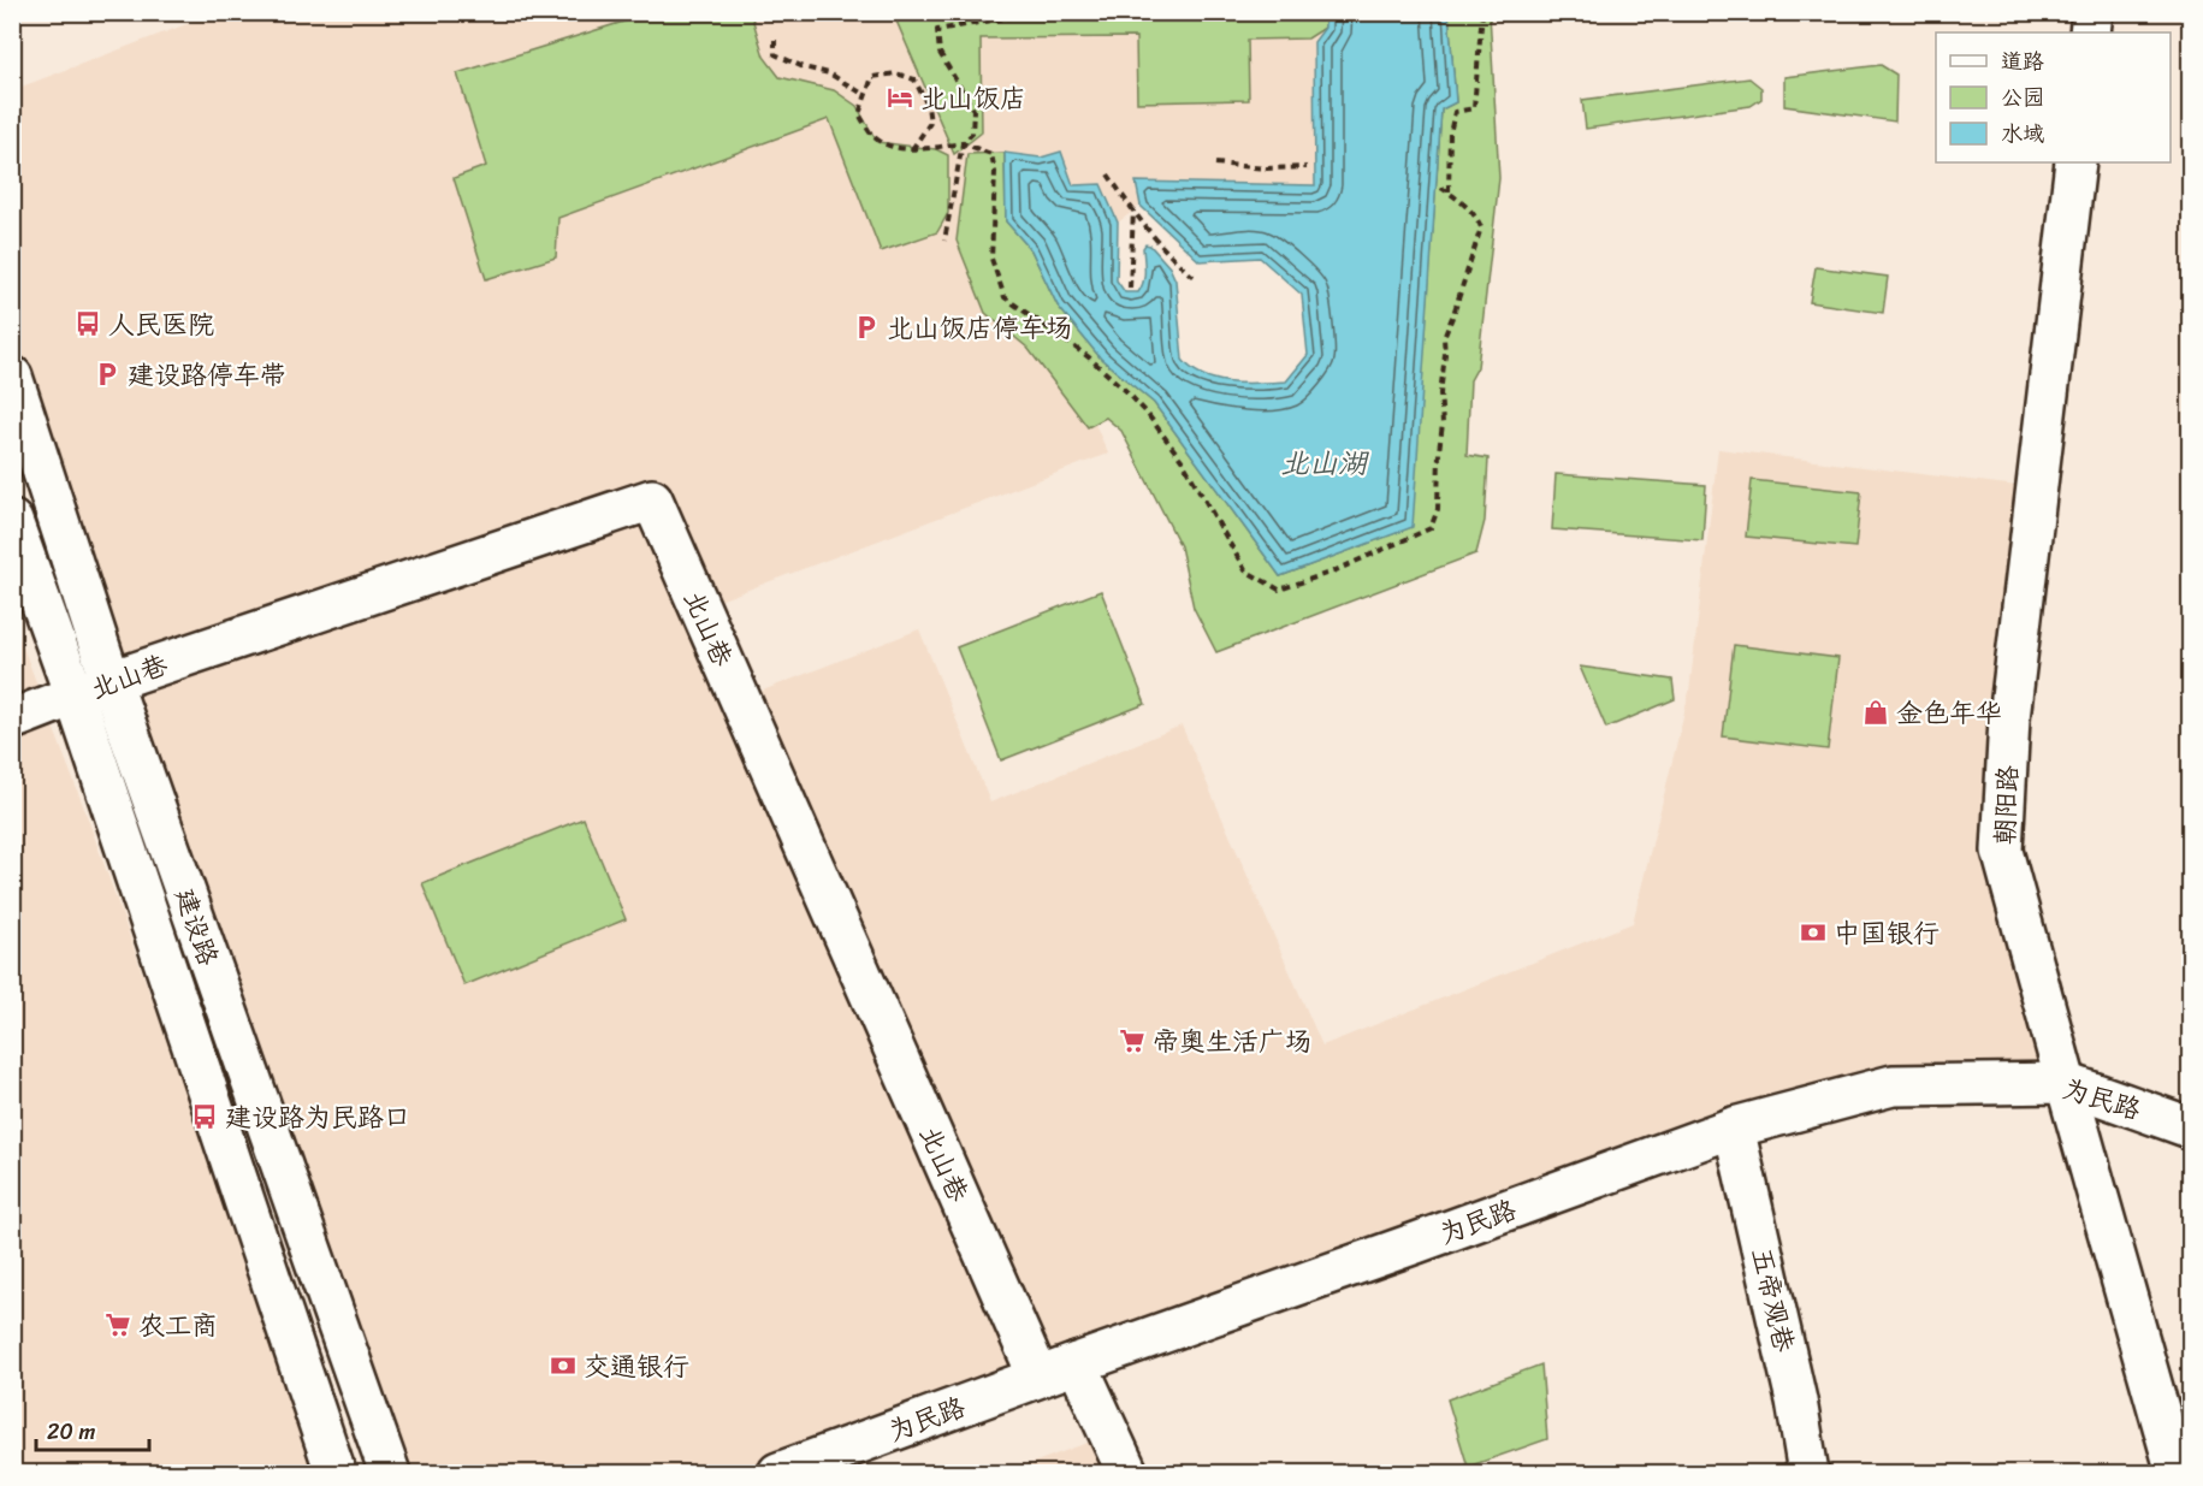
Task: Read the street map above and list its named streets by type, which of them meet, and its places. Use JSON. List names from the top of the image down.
{
  "streets": {
    "street": [
      "北山巷",
      "朝阳路",
      "建设路",
      "为民路",
      "五帝观巷"
    ]
  },
  "crossings": [
    ["北山巷", "建设路"],
    ["北山巷", "为民路"],
    ["朝阳路", "为民路"],
    ["为民路", "五帝观巷"]
  ],
  "water": ["北山湖"],
  "places": {
    "hotel": ["北山饭店"],
    "bus stop": ["人民医院", "建设路为民路口"],
    "parking": ["北山饭店停车场", "建设路停车带"],
    "shop": ["金色年华"],
    "bank": ["中国银行", "交通银行"],
    "supermarket": ["帝奥生活广场", "农工商"]
  },
  "legend": ["道路", "公园", "水域"],
  "scale_bar": "20 m"
}
